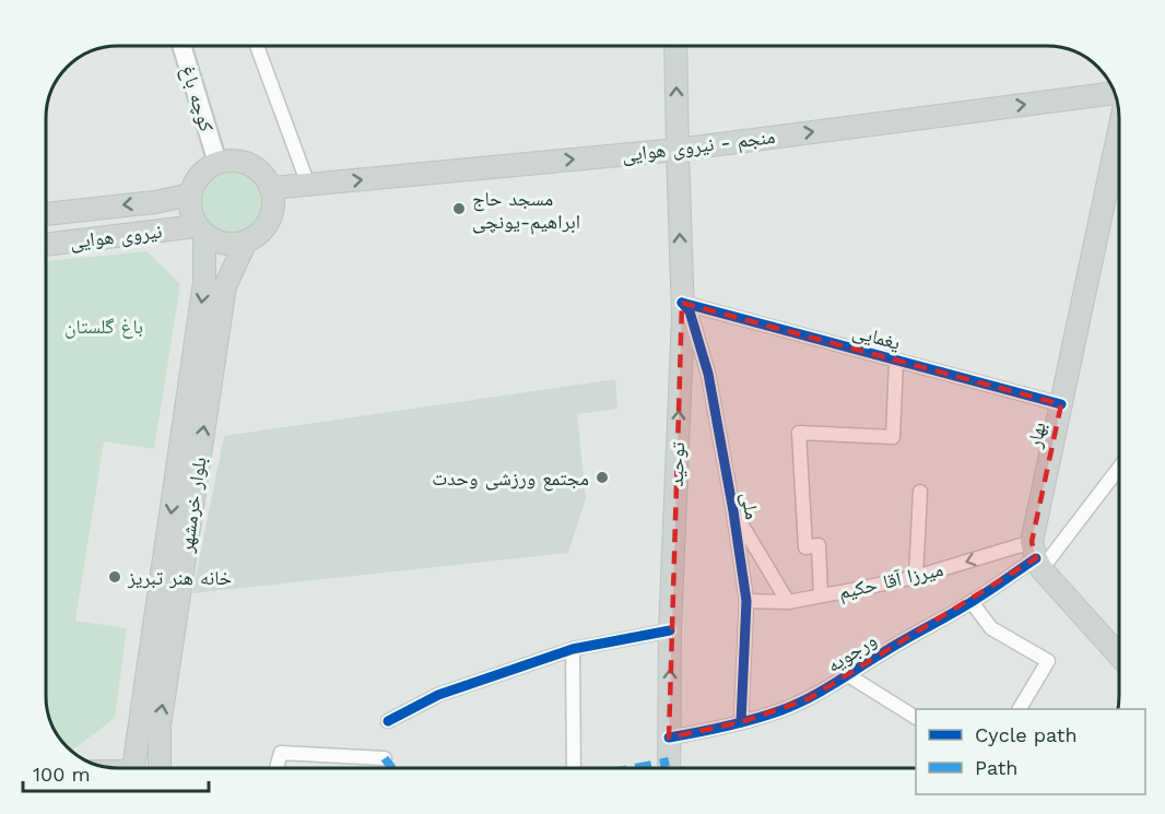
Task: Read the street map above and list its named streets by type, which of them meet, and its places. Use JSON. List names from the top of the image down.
{
  "streets": {
    "main road": [
      "کوچه باغ",
      "منجم - نیروی هوایی",
      "نیروی هوایی",
      "بهار",
      "توحید",
      "بلوار خرمشهر"
    ],
    "street": [
      "یغمایی",
      "ملی",
      "میرزا آقا حکیم",
      "ورجویه"
    ]
  },
  "crossings": [
    ["کوچه باغ", "منجم - نیروی هوایی"],
    ["کوچه باغ", "نیروی هوایی"],
    ["کوچه باغ", "بلوار خرمشهر"],
    ["منجم - نیروی هوایی", "نیروی هوایی"],
    ["منجم - نیروی هوایی", "توحید"],
    ["منجم - نیروی هوایی", "بلوار خرمشهر"],
    ["نیروی هوایی", "بلوار خرمشهر"],
    ["یغمایی", "بهار"],
    ["یغمایی", "توحید"],
    ["یغمایی", "ملی"],
    ["بهار", "میرزا آقا حکیم"],
    ["بهار", "ورجویه"],
    ["توحید", "ملی"],
    ["توحید", "ورجویه"],
    ["ملی", "میرزا آقا حکیم"],
    ["ملی", "ورجویه"],
    ["میرزا آقا حکیم", "ورجویه"]
  ],
  "one_way": ["منجم - نیروی هوایی", "توحید", "میرزا آقا حکیم"],
  "parks": ["باغ گلستان"],
  "places": ["مسجد حاج ابراهیم-یونچی", "مجتمع ورزشی وحدت", "خانه هنر تبریز"],
  "legend": ["Cycle path", "Path"],
  "scale_bar": "100 m"
}
